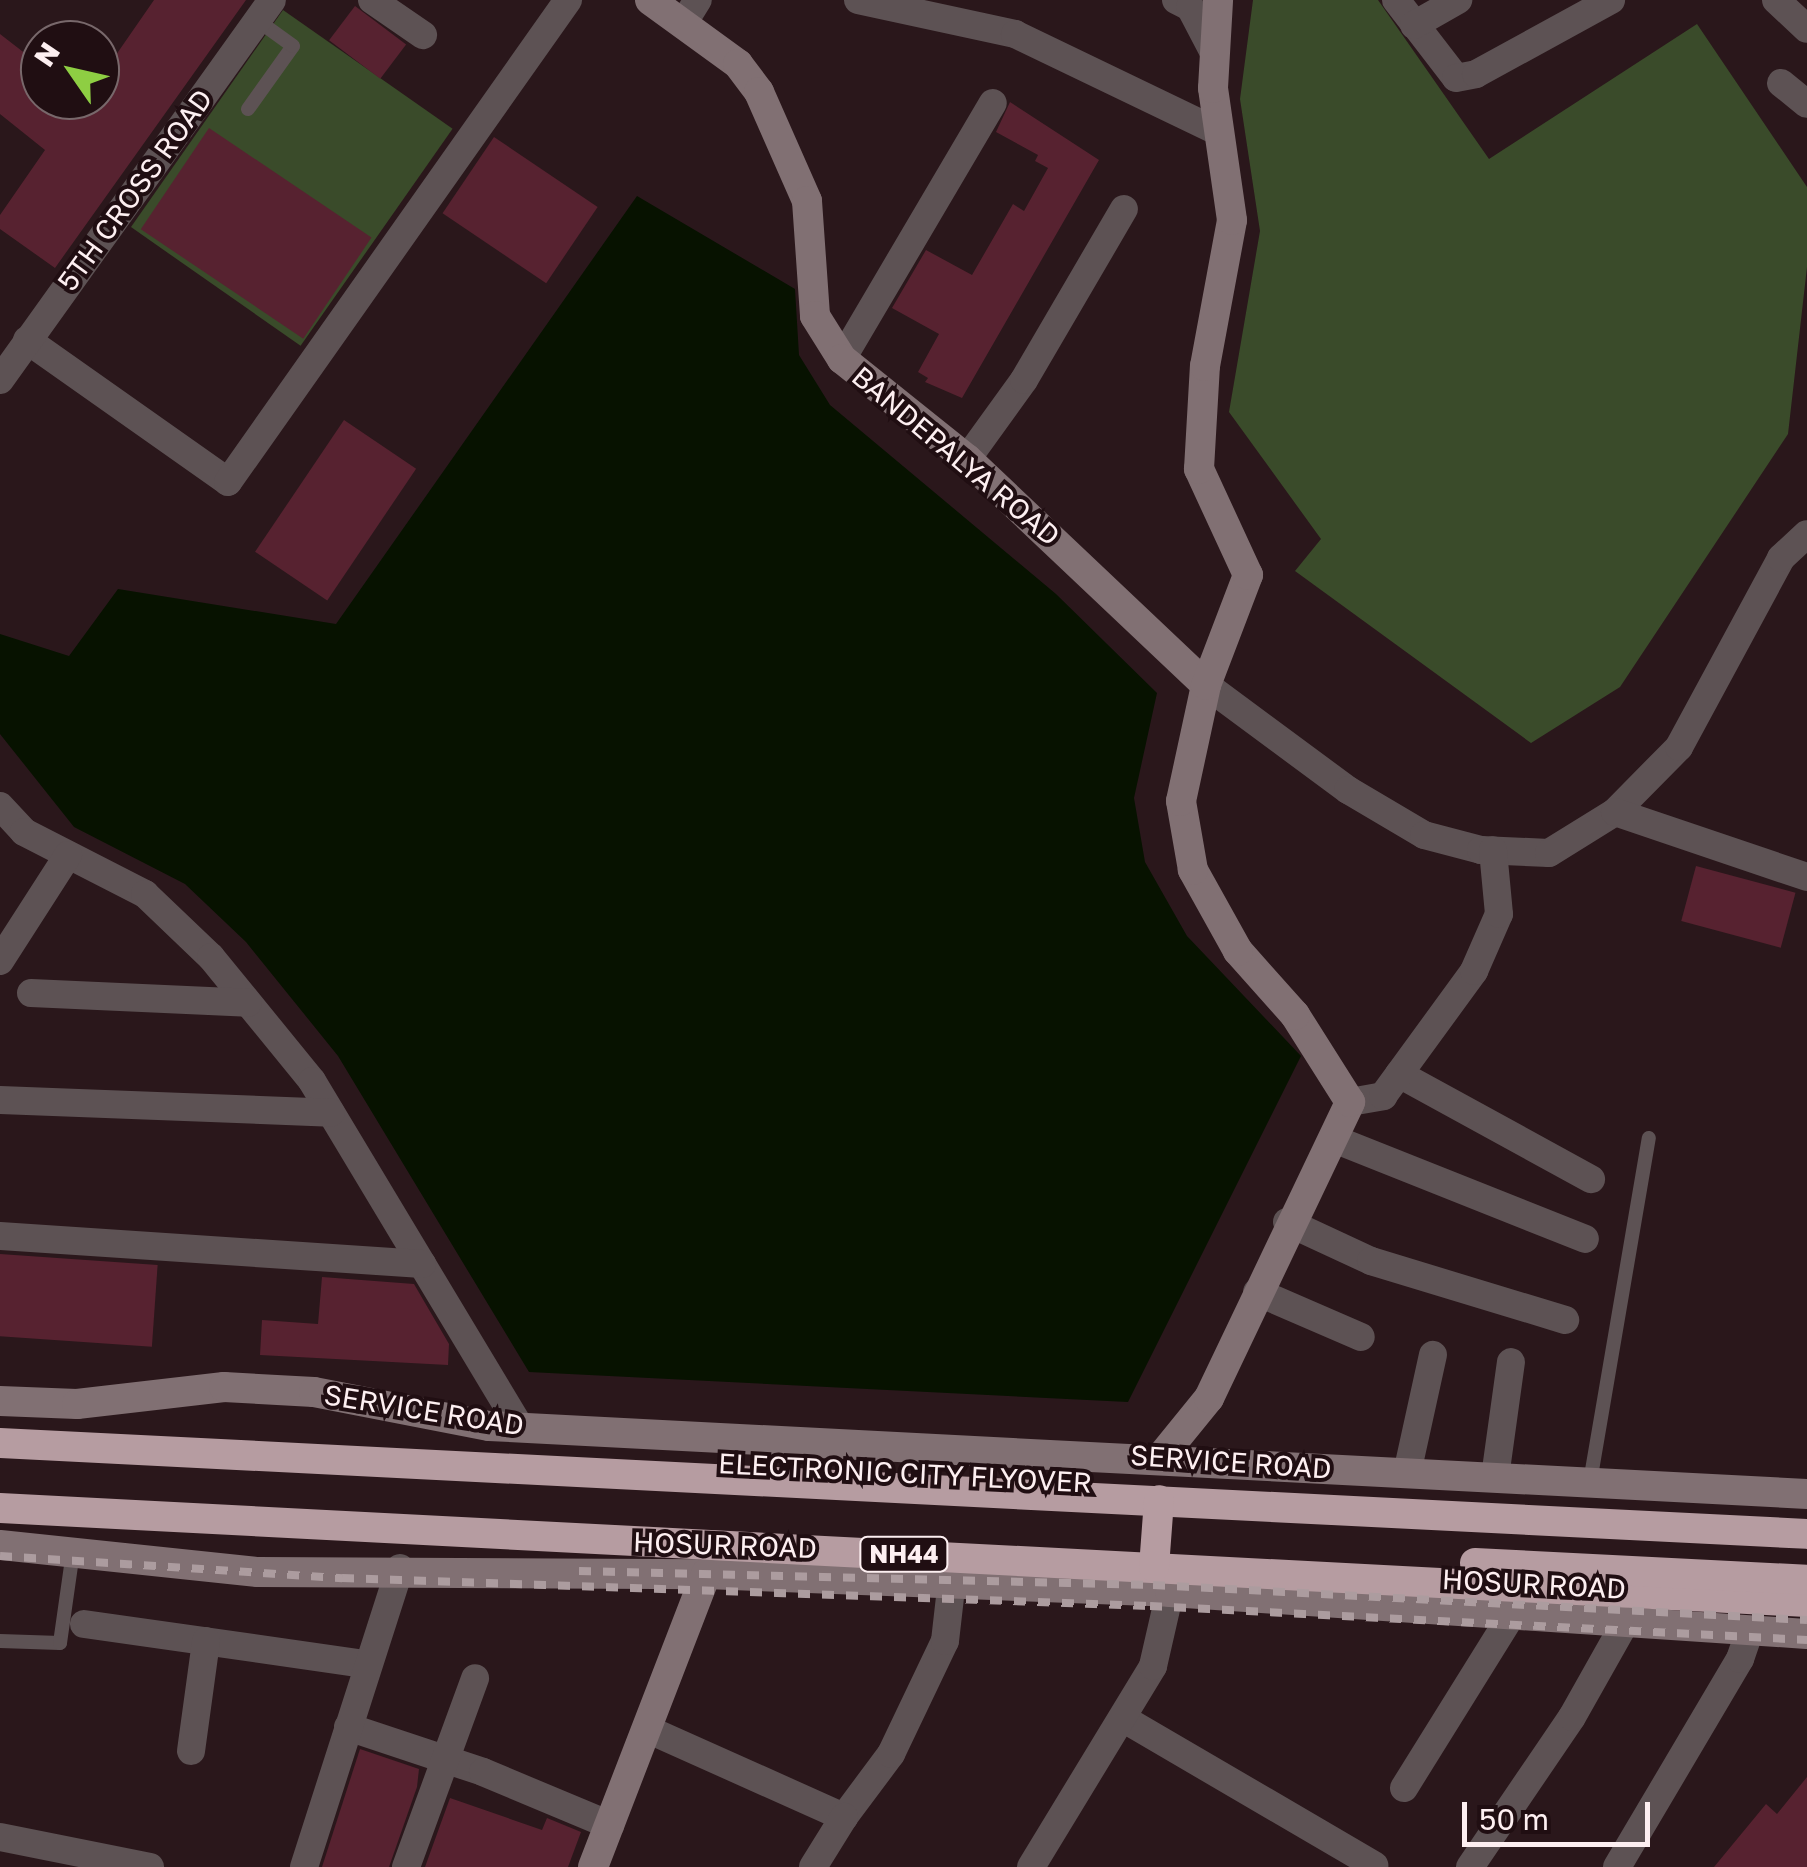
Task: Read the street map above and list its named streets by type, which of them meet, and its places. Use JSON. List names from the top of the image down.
{
  "streets": {
    "highway": ["ELECTRONIC CITY FLYOVER", "HOSUR ROAD", "NH44"],
    "street": ["5TH CROSS ROAD", "BANDEPALYA ROAD", "SERVICE ROAD"]
  },
  "scale_bar": "50 m",
  "north": "top left"
}
